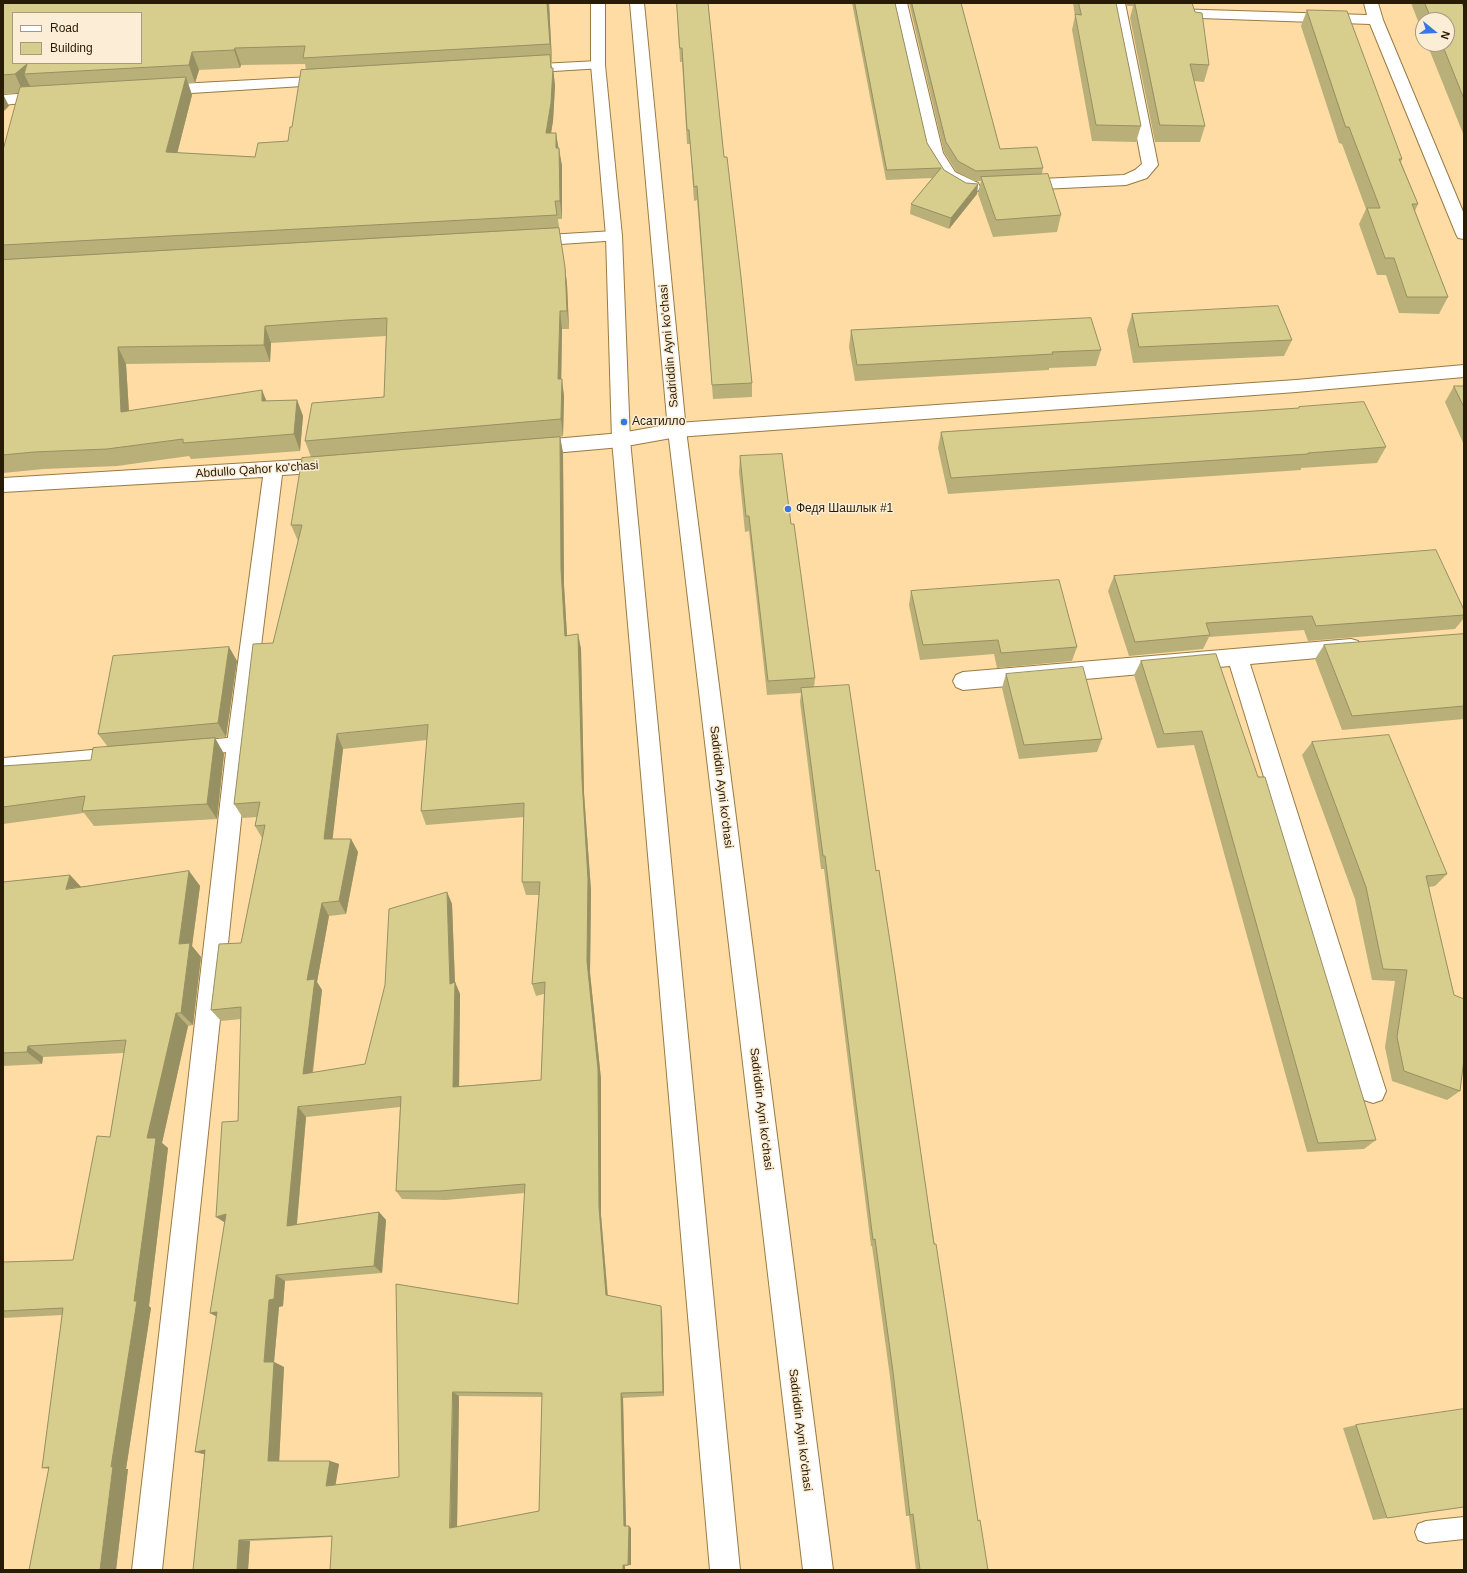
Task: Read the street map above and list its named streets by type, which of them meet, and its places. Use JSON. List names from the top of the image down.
{
  "streets": {
    "street": ["Sadriddin Ayni ko'chasi", "Abdullo Qahor ko'chasi"]
  },
  "places": ["Асатилло", "Федя Шашлык #1"],
  "legend": ["Road", "Building"],
  "north": "right"
}
